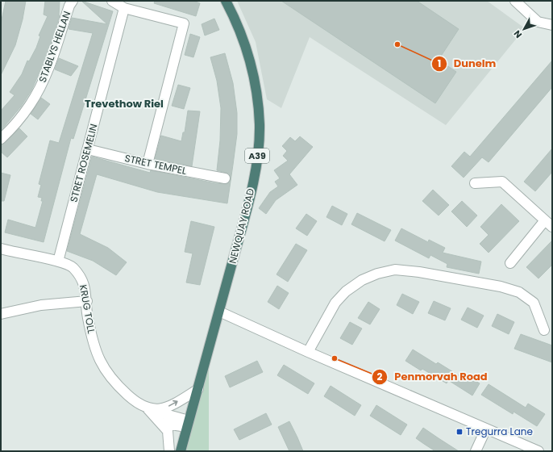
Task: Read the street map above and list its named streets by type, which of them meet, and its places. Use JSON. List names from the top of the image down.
{
  "streets": {
    "highway": ["A39", "NEWQUAY ROAD"],
    "street": [
      "STABLYS HELLAN",
      "STRET ROSEMELIN",
      "STRET TEMPEL",
      "KRUG TOLL"
    ]
  },
  "crossings": [
    ["STRET ROSEMELIN", "STRET TEMPEL"],
    ["STRET ROSEMELIN", "KRUG TOLL"]
  ],
  "districts": ["Trevethow Riel"],
  "places": {
    "other": ["Dunelm", "Penmorvah Road"],
    "transit": ["Tregurra Lane"]
  },
  "north": "bottom left"
}
